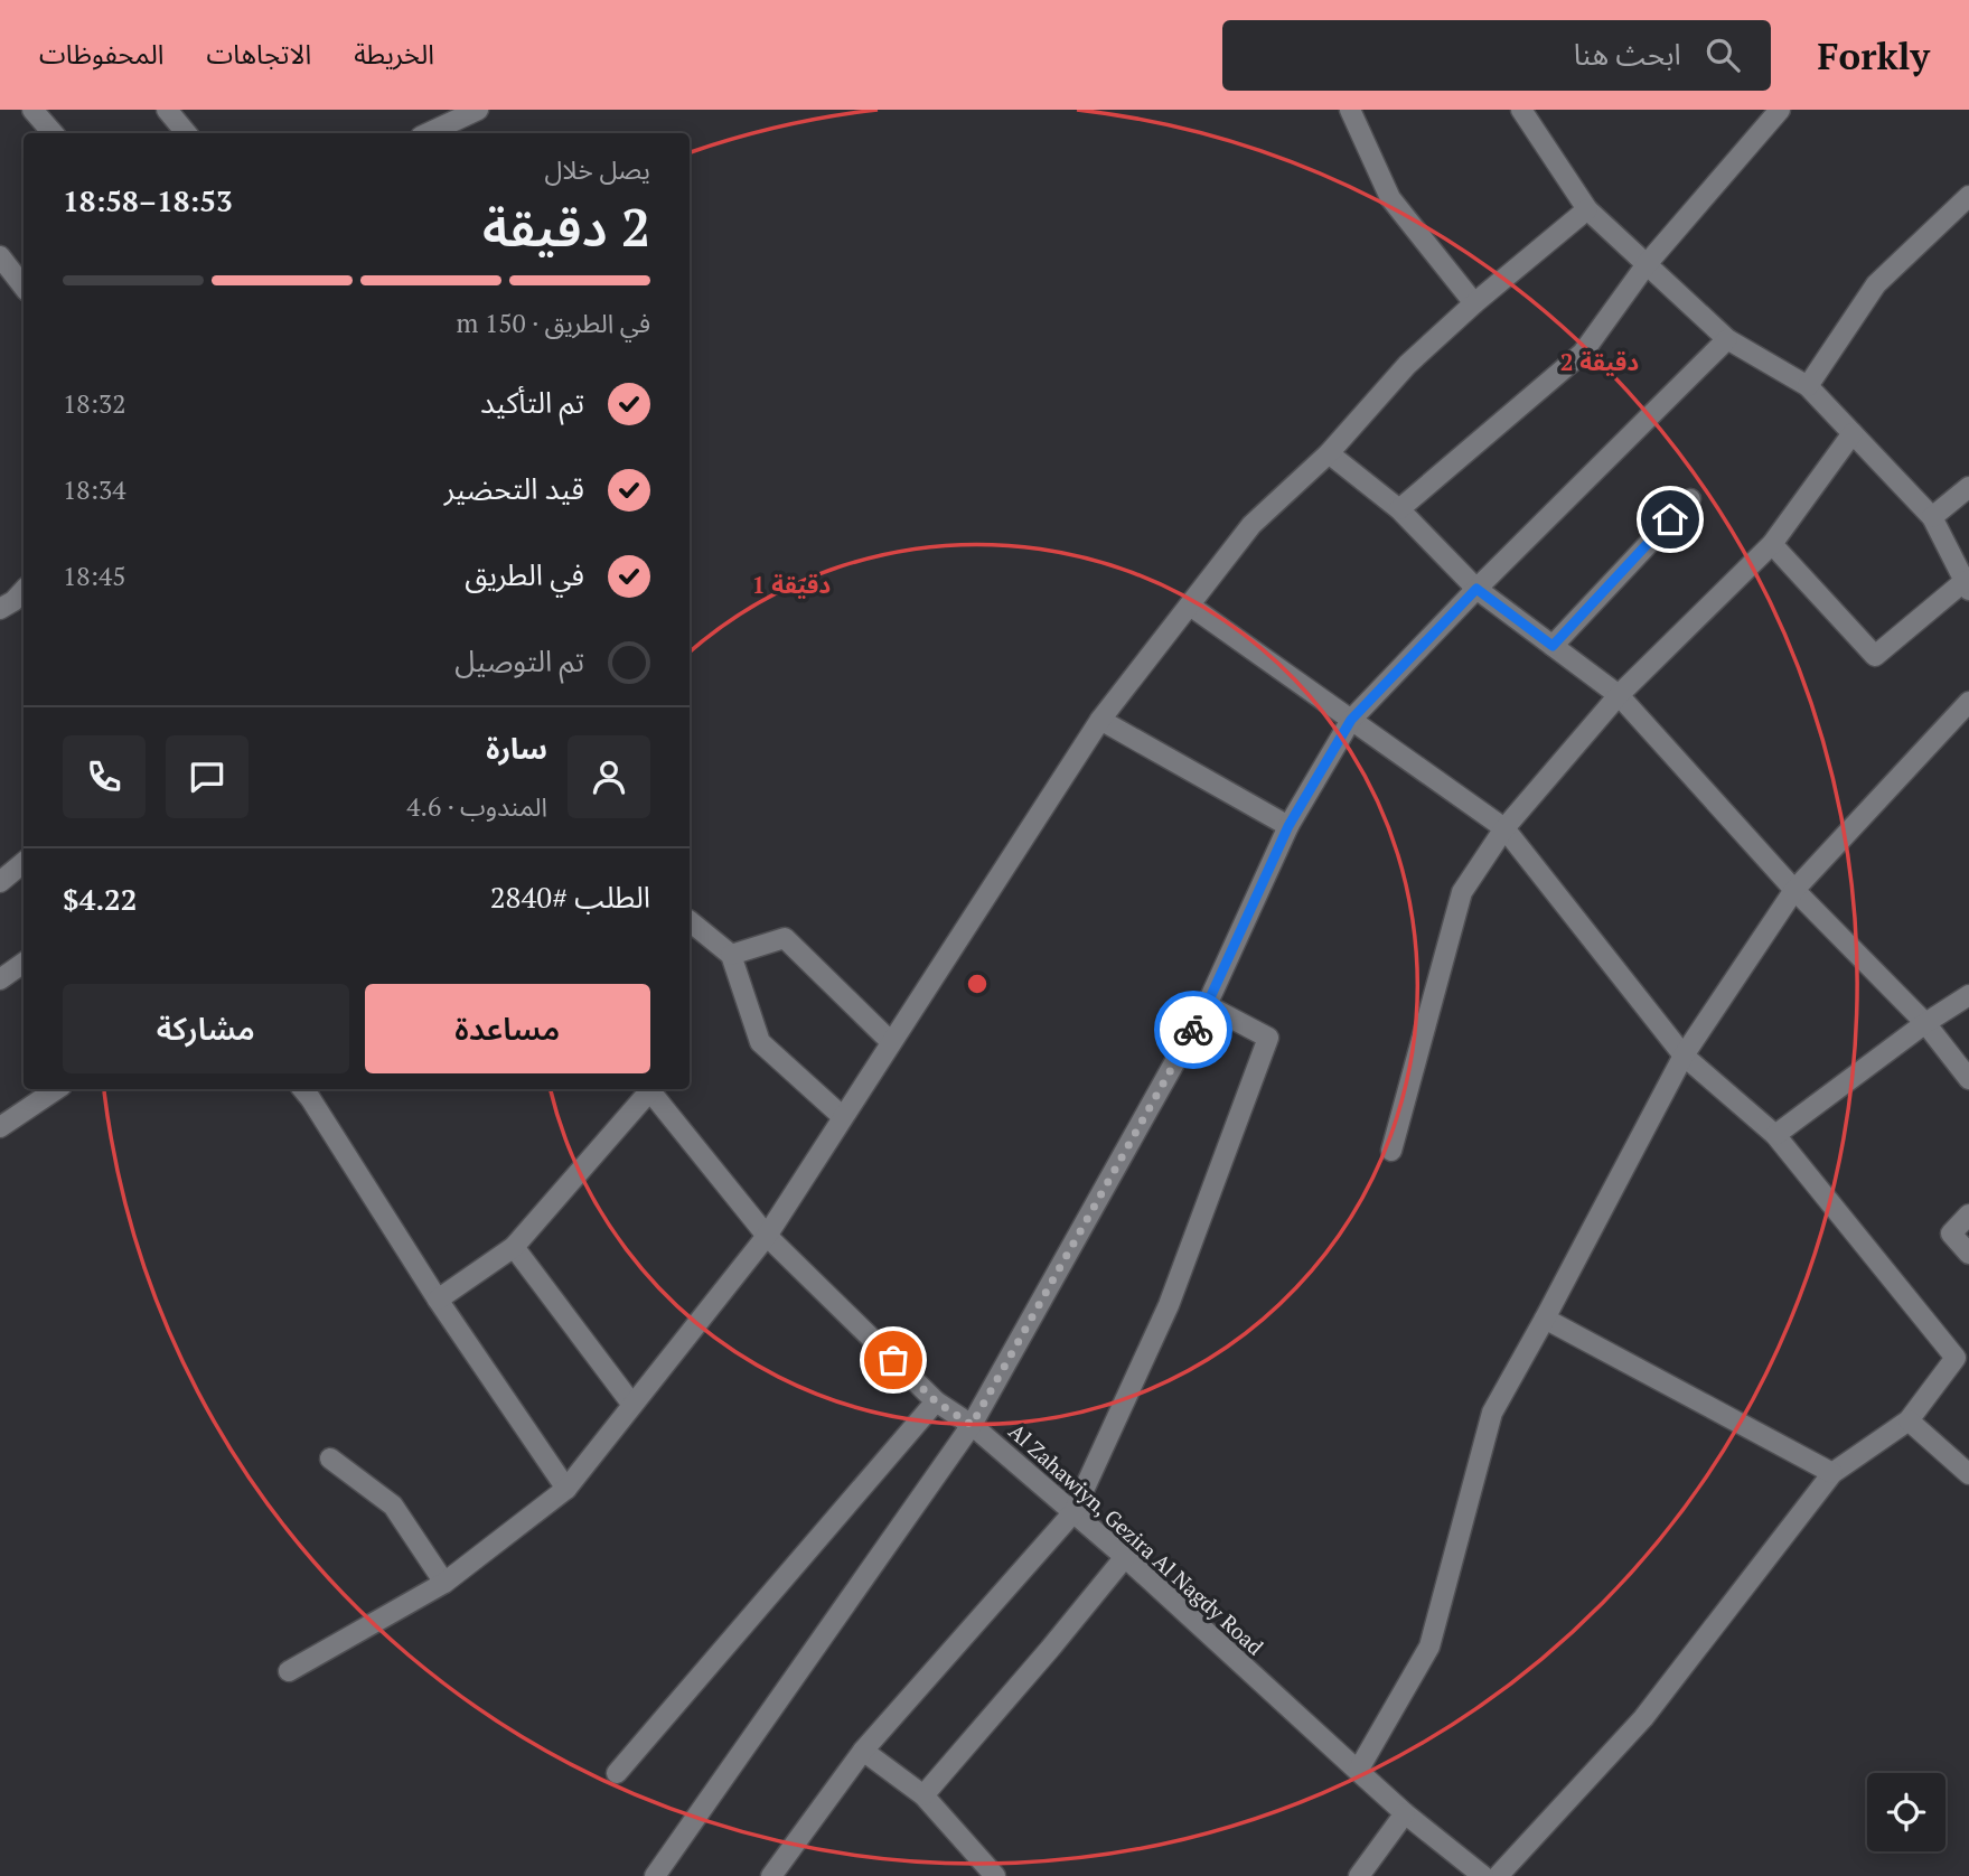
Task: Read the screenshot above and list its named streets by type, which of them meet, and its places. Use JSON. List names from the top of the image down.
{
  "streets": {
    "street": ["Al Zahawiyn, Gezira Al Nagdy Road"]
  },
  "page": {
    "header": "Forkly",
    "search": "ابحث هنا",
    "nav": ["الخريطة", "الاتجاهات", "المحفوظات"],
    "heading": ["2 دقيقة", "يصل خلال", "18:53–18:58"],
    "panel": [
      "سارة",
      "المندوب · 4.6",
      "الطلب #2840",
      "$4.22"
    ],
    "bar": "في الطريق · 150 m",
    "list": [
      ["تم التأكيد", "18:32"],
      ["قيد التحضير", "18:34"],
      ["في الطريق", "18:45"],
      "تم التوصيل"
    ],
    "buttons": ["مساعدة", "مشاركة"]
  },
  "rings": ["2 دقيقة", "1 دقيقة"]
}
